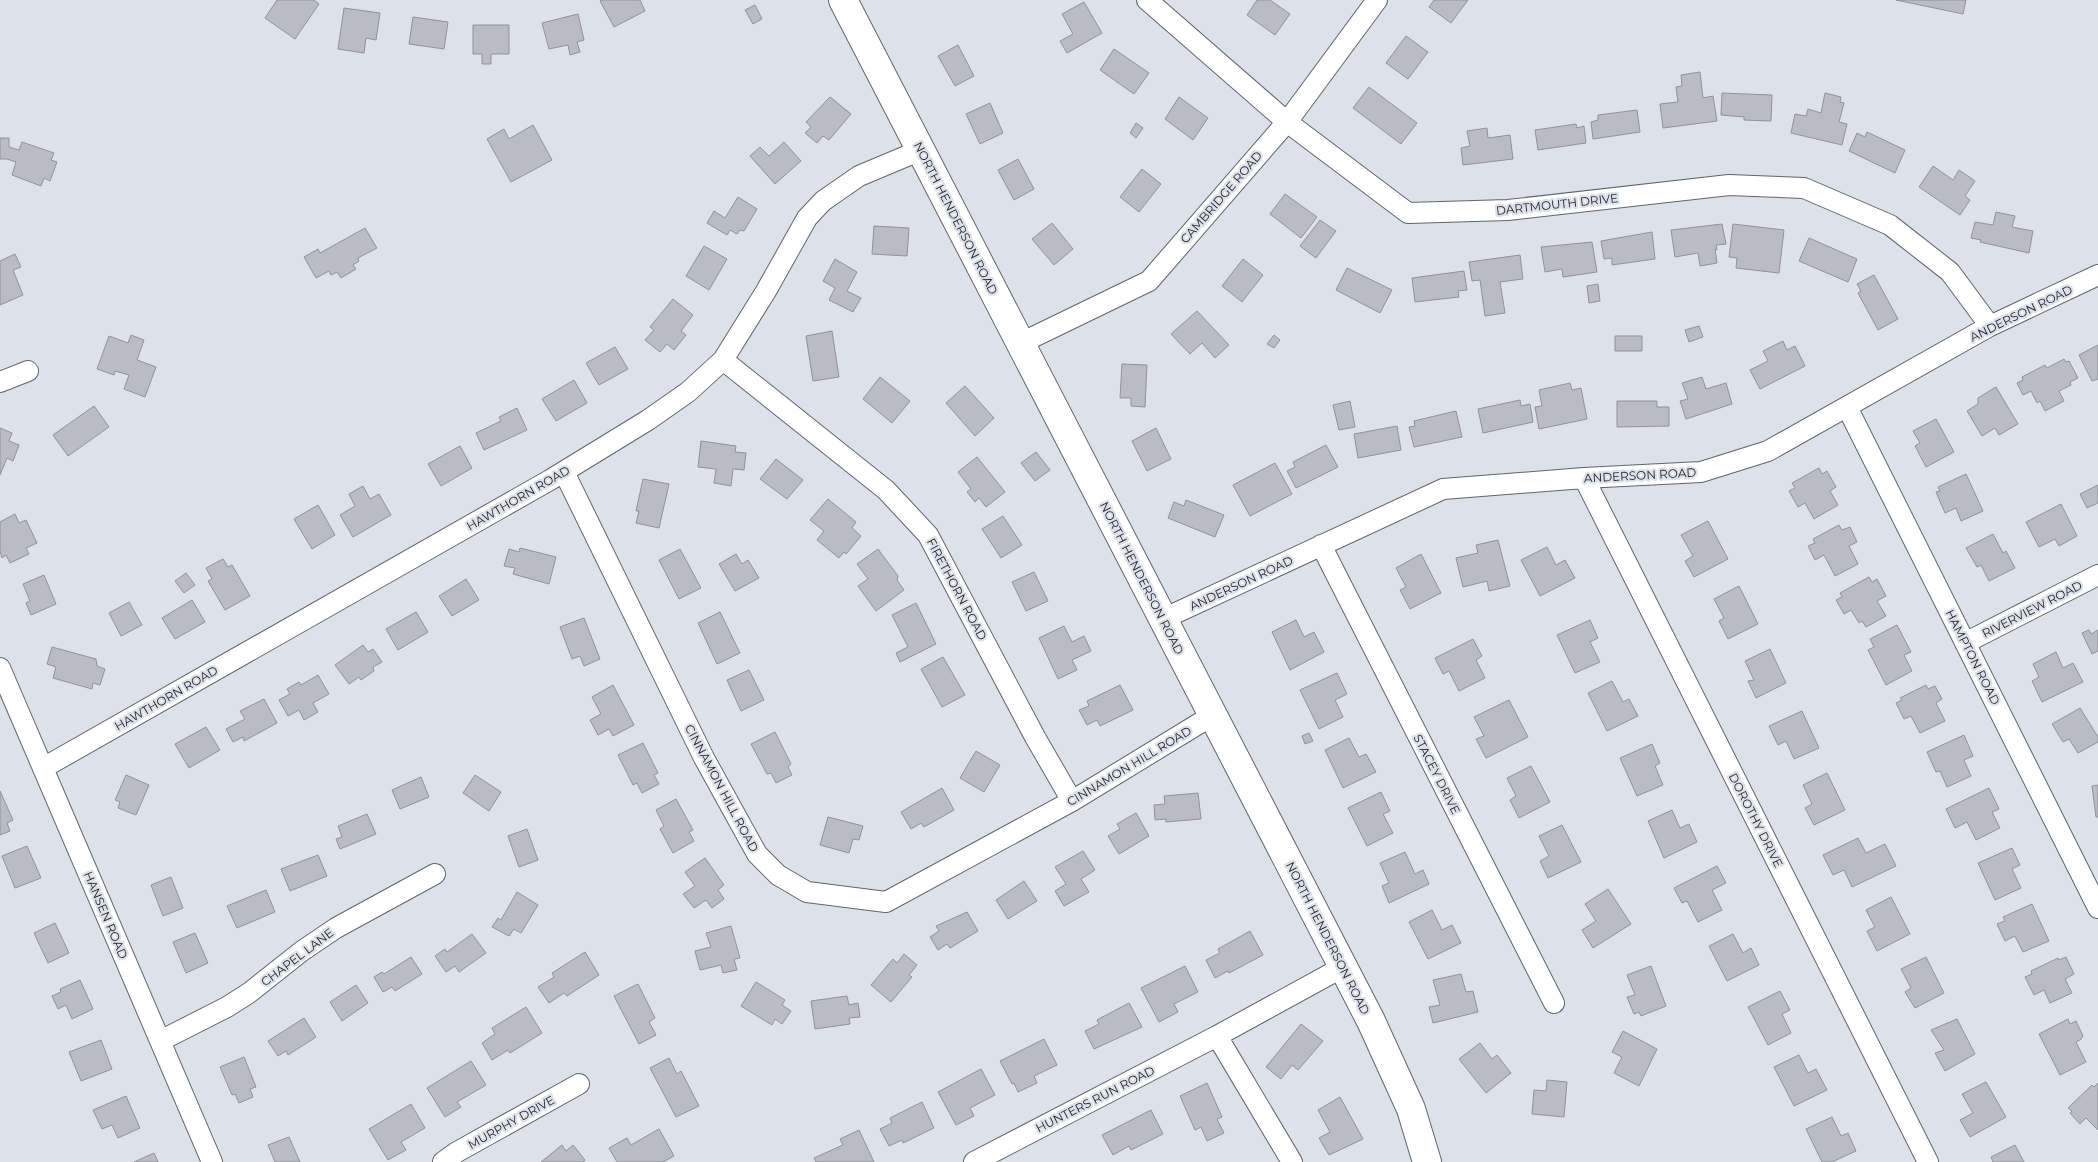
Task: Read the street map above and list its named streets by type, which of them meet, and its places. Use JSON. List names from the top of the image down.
{
  "streets": {
    "street": [
      "CAMBRIDGE ROAD",
      "DARTMOUTH DRIVE",
      "NORTH HENDERSON ROAD",
      "ANDERSON ROAD",
      "HAWTHORN ROAD",
      "FIRETHORN ROAD",
      "RIVERVIEW ROAD",
      "HAMPTON ROAD",
      "CINNAMON HILL ROAD",
      "STACEY DRIVE",
      "DOROTHY DRIVE",
      "HANSEN ROAD",
      "CHAPEL LANE",
      "HUNTERS RUN ROAD",
      "MURPHY DRIVE"
    ]
  },
  "crossings": [
    ["CAMBRIDGE ROAD", "DARTMOUTH DRIVE"],
    ["CAMBRIDGE ROAD", "NORTH HENDERSON ROAD"],
    ["DARTMOUTH DRIVE", "ANDERSON ROAD"],
    ["NORTH HENDERSON ROAD", "ANDERSON ROAD"],
    ["NORTH HENDERSON ROAD", "HAWTHORN ROAD"],
    ["NORTH HENDERSON ROAD", "CINNAMON HILL ROAD"],
    ["NORTH HENDERSON ROAD", "HUNTERS RUN ROAD"],
    ["ANDERSON ROAD", "HAMPTON ROAD"],
    ["ANDERSON ROAD", "STACEY DRIVE"],
    ["ANDERSON ROAD", "DOROTHY DRIVE"],
    ["HAWTHORN ROAD", "FIRETHORN ROAD"],
    ["HAWTHORN ROAD", "CINNAMON HILL ROAD"],
    ["HAWTHORN ROAD", "HANSEN ROAD"],
    ["FIRETHORN ROAD", "CINNAMON HILL ROAD"],
    ["RIVERVIEW ROAD", "HAMPTON ROAD"],
    ["HANSEN ROAD", "CHAPEL LANE"]
  ]
}
